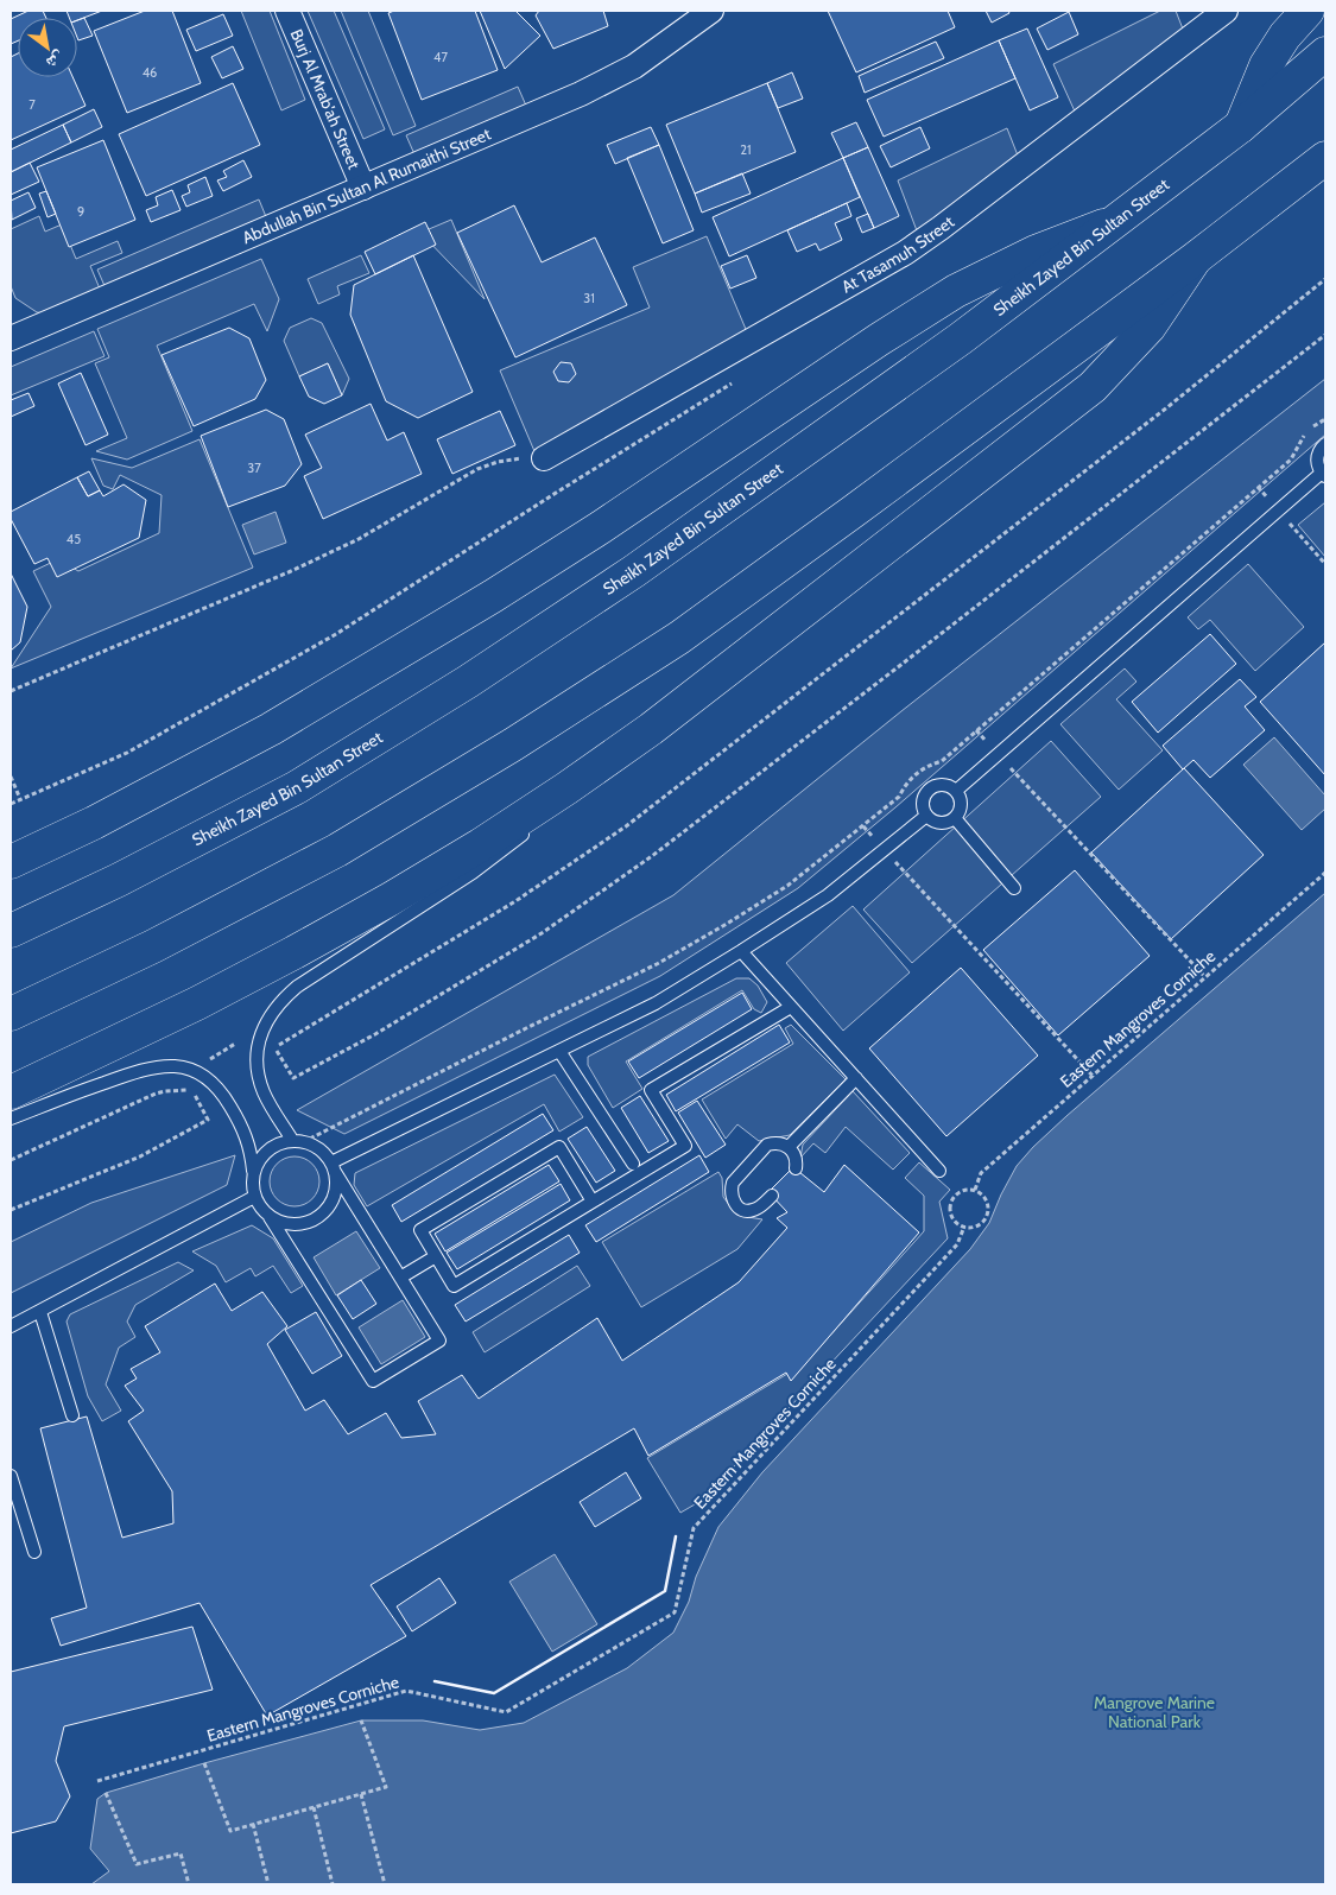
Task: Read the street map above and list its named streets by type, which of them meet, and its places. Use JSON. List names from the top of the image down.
{
  "streets": {
    "main road": ["Sheikh Zayed Bin Sultan Street"],
    "street": ["Burj Al Mrab'ah Street", "Abdullah Bin Sultan Al Rumaithi Street", "At Tasamuh Street"],
    "path": ["Eastern Mangroves Corniche"]
  },
  "crossings": [
    ["Burj Al Mrab'ah Street", "Abdullah Bin Sultan Al Rumaithi Street"]
  ],
  "parks": ["Mangrove Marine National Park"],
  "house_numbers": [
    "47",
    "46",
    "7",
    "21",
    "9",
    "31",
    "37",
    "45"
  ],
  "north": "bottom right"
}
